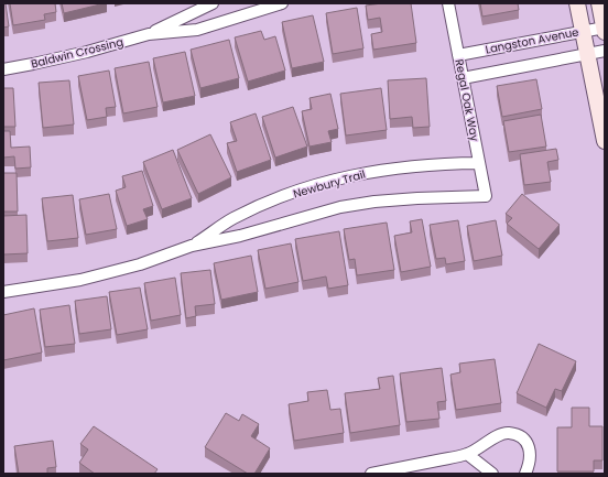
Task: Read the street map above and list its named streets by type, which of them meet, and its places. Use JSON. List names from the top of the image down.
{
  "streets": {
    "street": [
      "Langston Avenue",
      "Baldwin Crossing",
      "Regal Oak Way",
      "Newbury Trail"
    ]
  },
  "crossings": [
    ["Langston Avenue", "Regal Oak Way"],
    ["Regal Oak Way", "Newbury Trail"]
  ]
}
